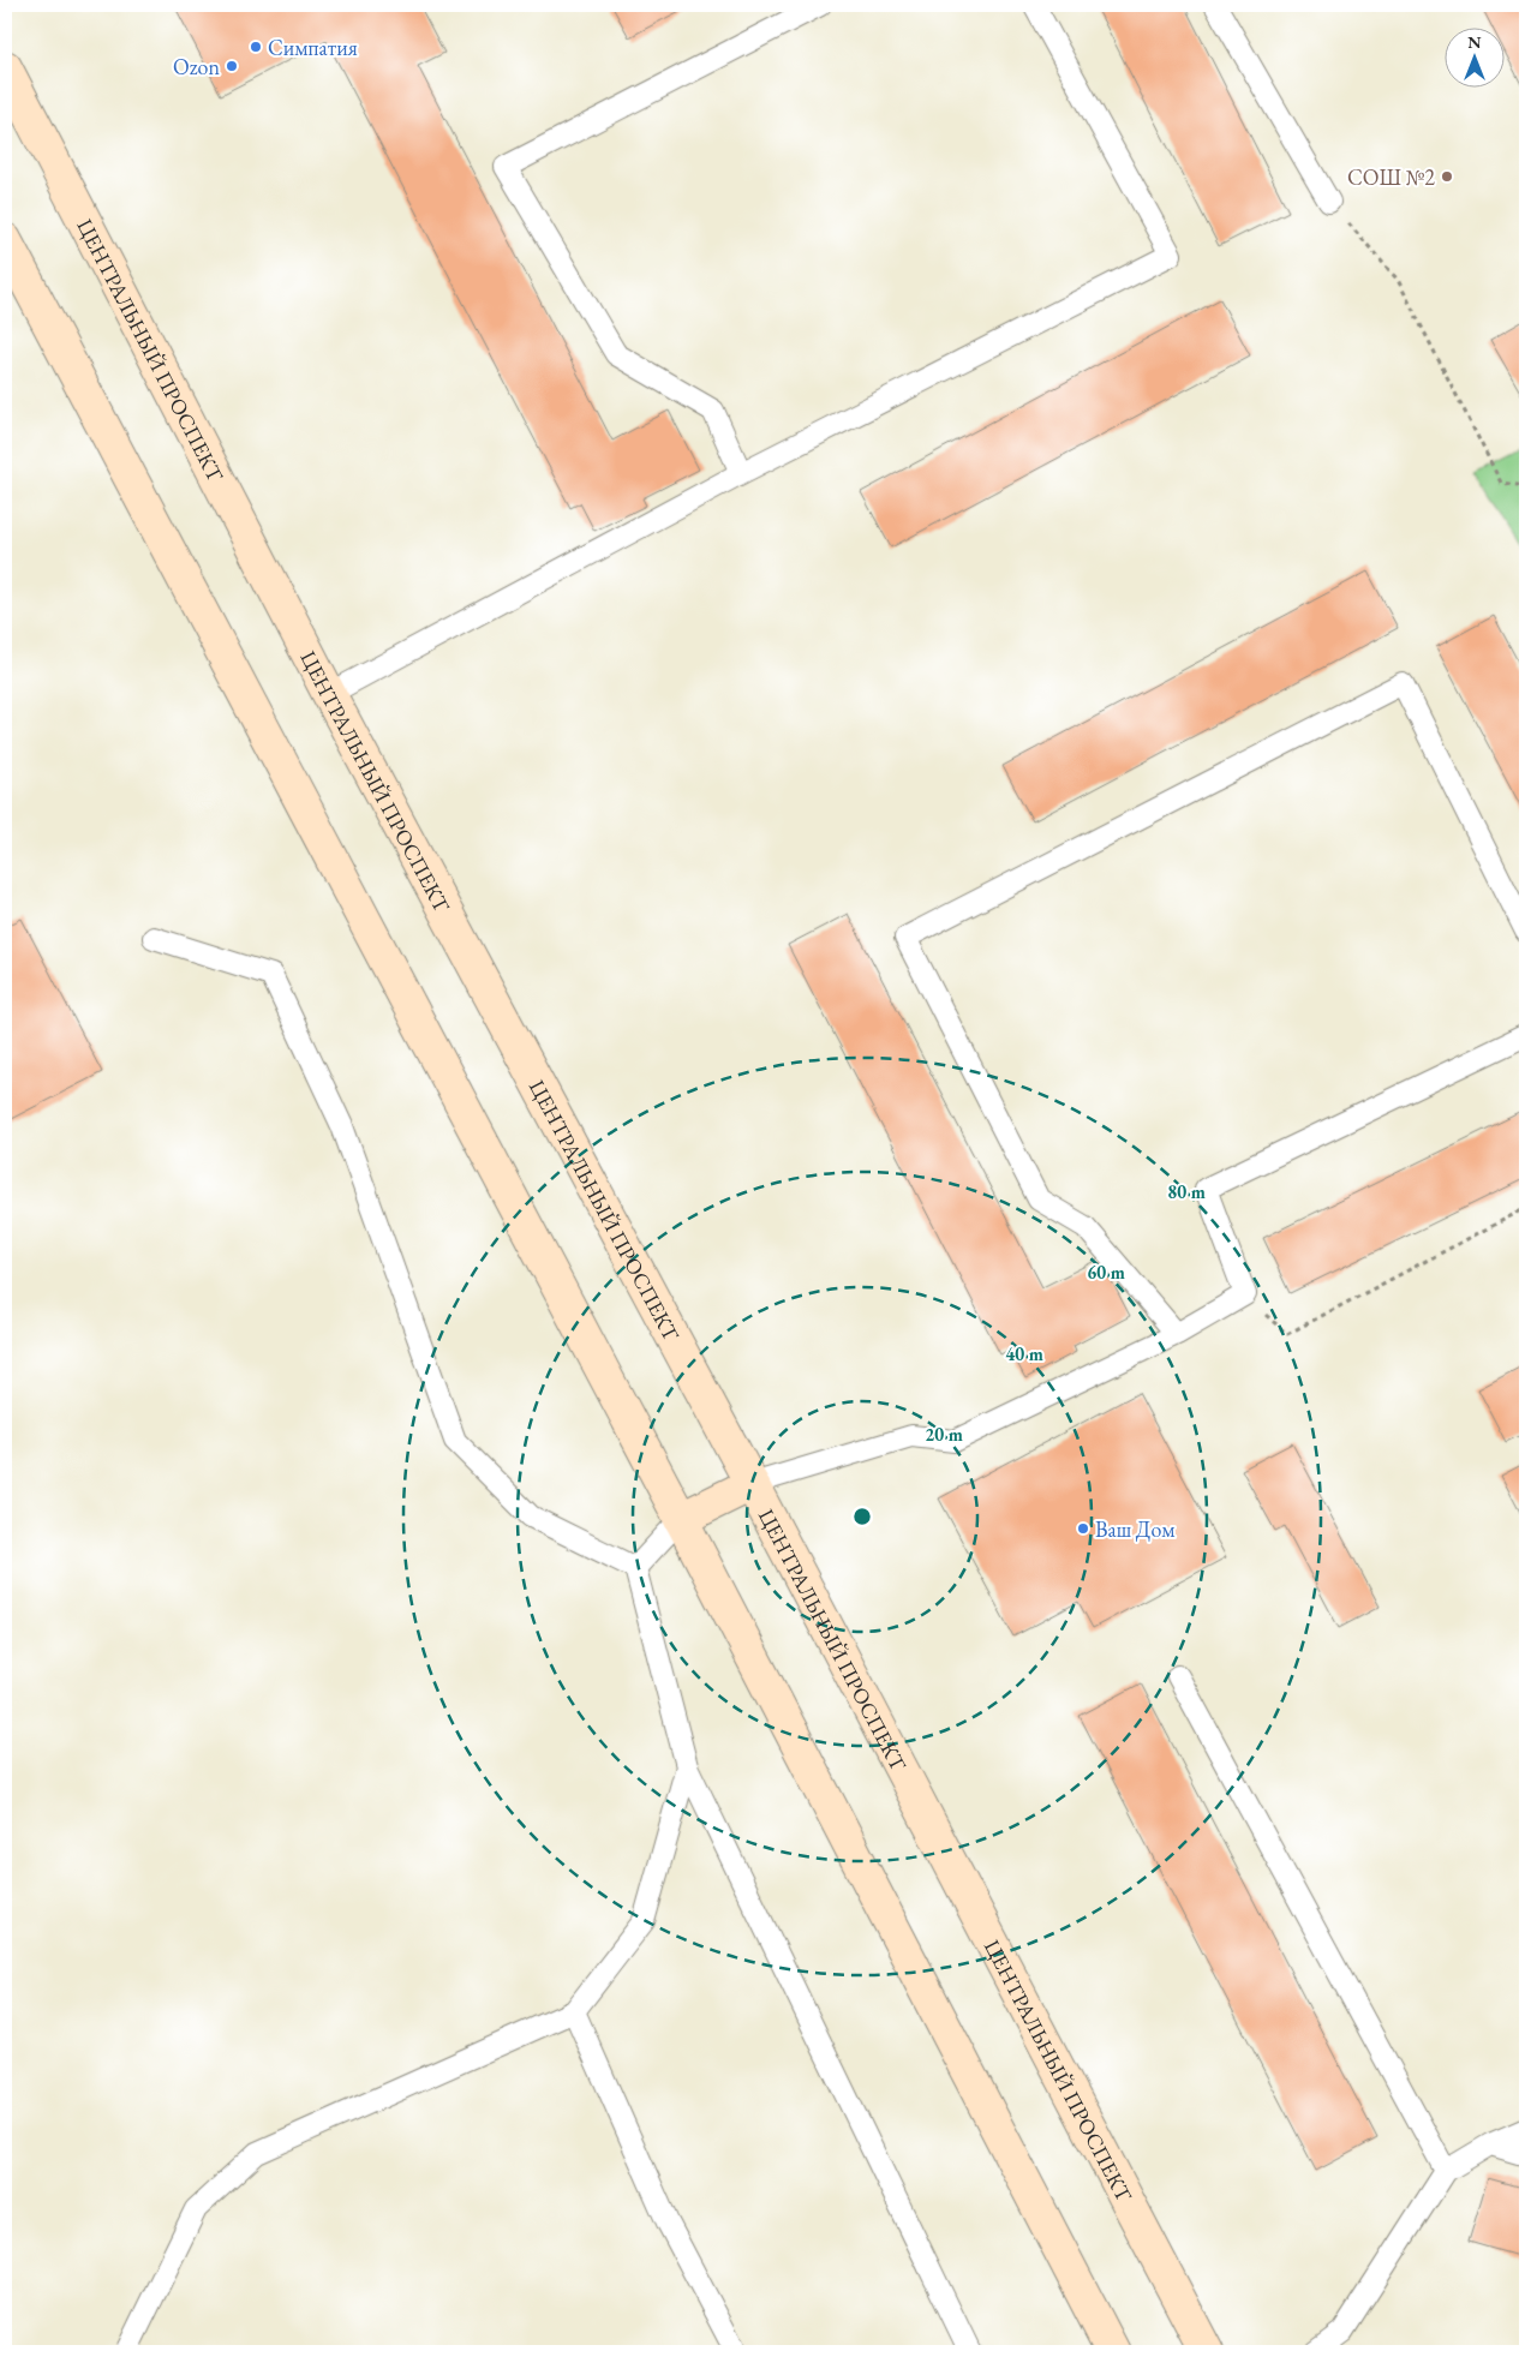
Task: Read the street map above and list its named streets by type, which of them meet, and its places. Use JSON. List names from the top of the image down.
{
  "streets": {
    "main road": ["ЦЕНТРАЛЬНЫЙ ПРОСПЕКТ"]
  },
  "places": [
    "Симпатия",
    "Ozon",
    "СОШ №2",
    "Ваш Дом"
  ],
  "north": "top",
  "rings": [
    "80 m",
    "60 m",
    "40 m",
    "20 m"
  ]
}
